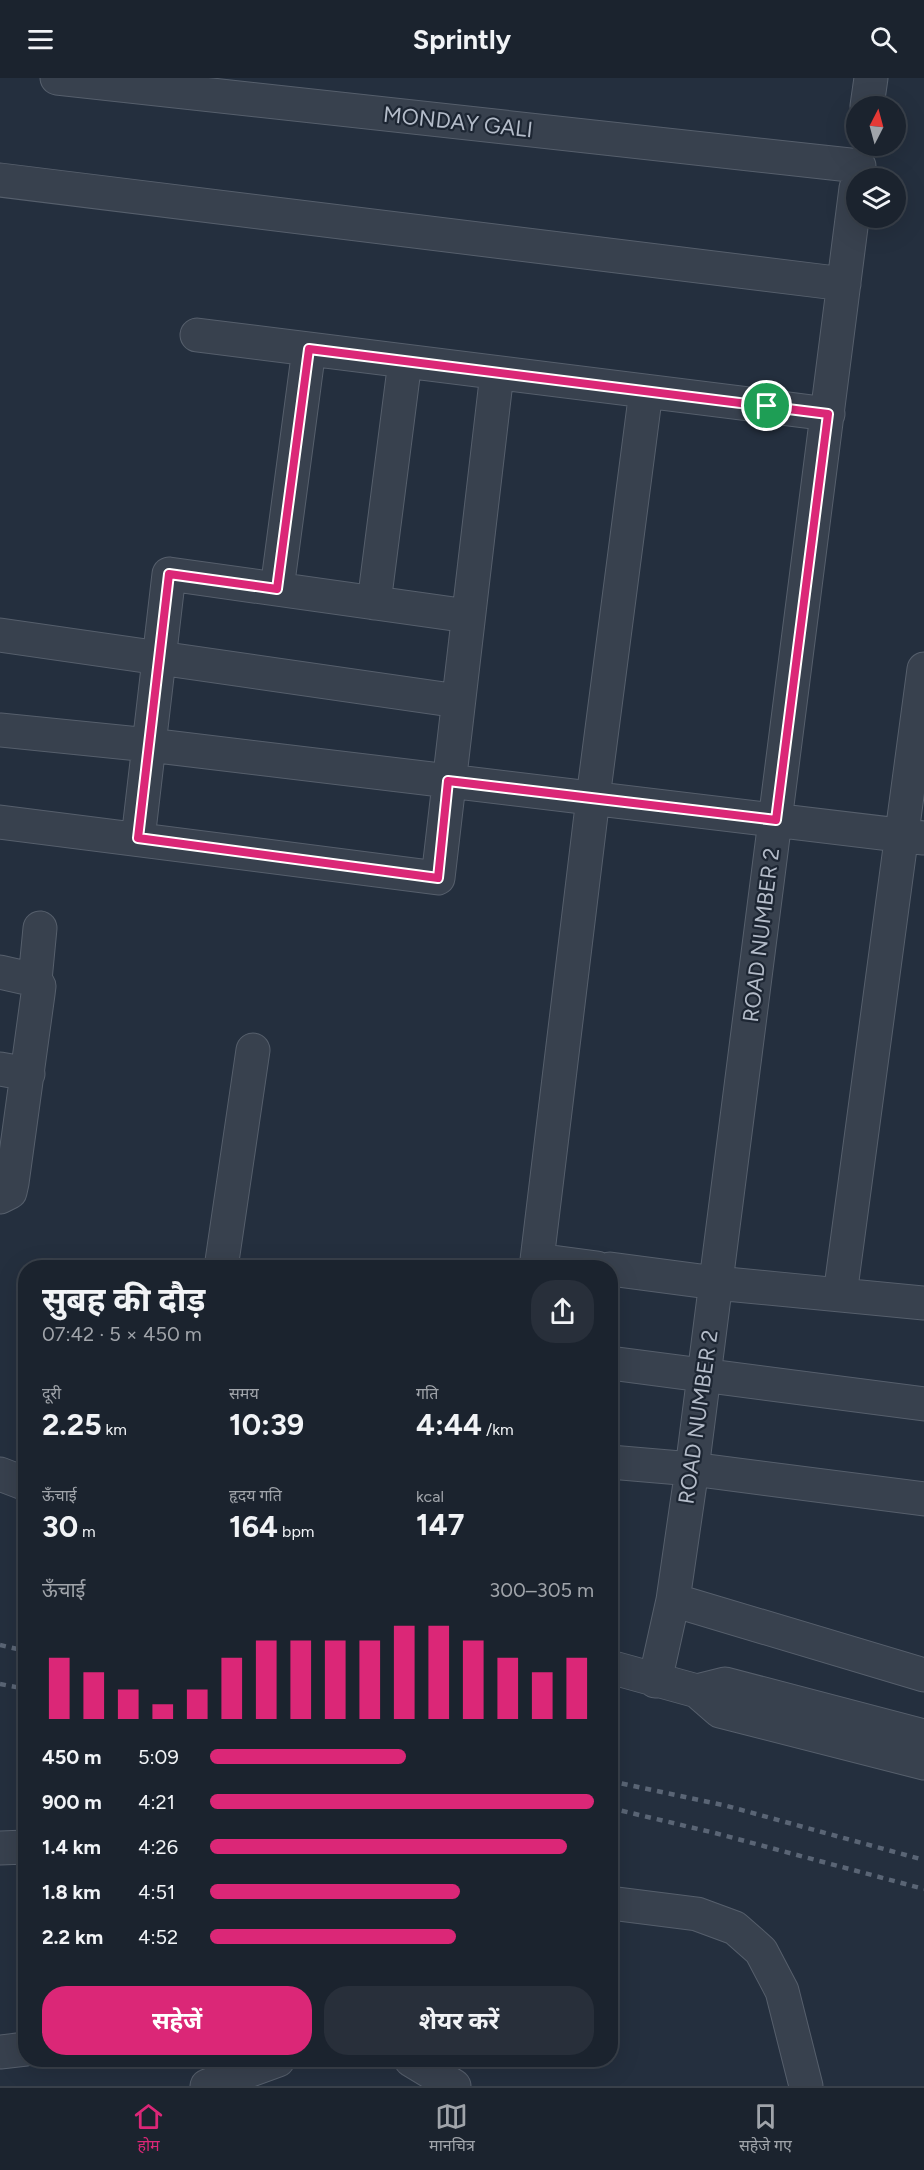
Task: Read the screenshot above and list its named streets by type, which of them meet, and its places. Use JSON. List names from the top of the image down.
{
  "streets": {
    "street": ["MONDAY GALI", "ROAD NUMBER 2"]
  },
  "north": "top",
  "page": {
    "header": "Sprintly",
    "heading": ["सुबह की दौड़", "07:42 · 5 × 450 m"],
    "stats": [
      ["दूरी", "2.25 km"],
      ["समय", "10:39"],
      ["गति", "4:44 /km"],
      ["ऊँचाई", "30 m"],
      ["हृदय गति", "164 bpm"],
      ["kcal", "147"]
    ],
    "chart": ["ऊँचाई", "300–305 m"],
    "list": [
      {
        "name": "450 m",
        "note": "5:09"
      },
      {
        "name": "900 m",
        "note": "4:21"
      },
      {
        "name": "1.4 km",
        "note": "4:26"
      },
      {
        "name": "1.8 km",
        "note": "4:51"
      },
      {
        "name": "2.2 km",
        "note": "4:52"
      }
    ],
    "buttons": ["सहेजें", "शेयर करें"],
    "tabs": ["होम", "मानचित्र", "सहेजे गए"]
  }
}
